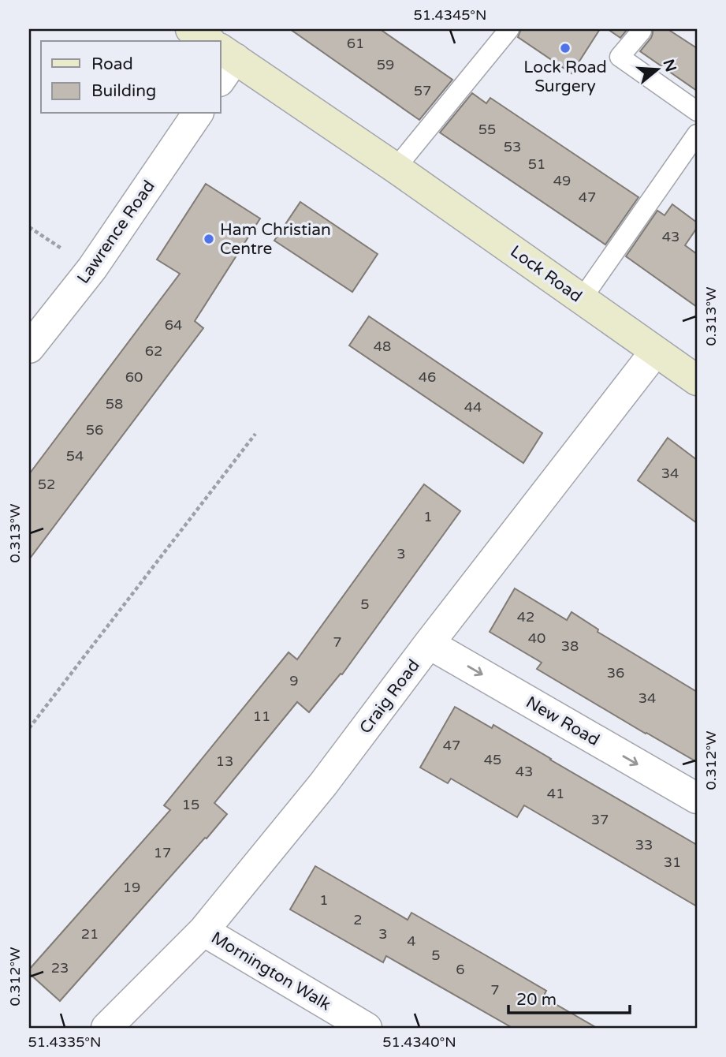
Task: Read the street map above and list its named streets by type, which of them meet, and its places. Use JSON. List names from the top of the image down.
{
  "streets": {
    "street": [
      "Lawrence Road",
      "Lock Road",
      "Craig Road",
      "New Road",
      "Mornington Walk"
    ]
  },
  "crossings": [
    ["Lock Road", "Craig Road"],
    ["Craig Road", "New Road"],
    ["Craig Road", "Mornington Walk"]
  ],
  "one_way": ["New Road"],
  "places": ["Lock Road Surgery", "Ham Christian Centre"],
  "house_numbers": [
    "61",
    "59",
    "57",
    "55",
    "53",
    "51",
    "49",
    "47",
    "43",
    "64",
    "48",
    "62",
    "60",
    "46",
    "58",
    "44",
    "56",
    "54",
    "34",
    "52",
    "1",
    "3",
    "5",
    "42",
    "40",
    "7",
    "38",
    "36",
    "9",
    "34",
    "11",
    "47",
    "45",
    "13",
    "43",
    "41",
    "15",
    "37",
    "33",
    "17",
    "31",
    "19",
    "1",
    "2",
    "21",
    "3",
    "4",
    "5",
    "23",
    "6",
    "7"
  ],
  "legend": ["Road", "Building"],
  "scale_bar": "20 m",
  "north": "right",
  "coordinates": [
    "51.4345°N",
    "0.313°W",
    "0.312°W",
    "51.4335°N",
    "51.4340°N"
  ]
}
